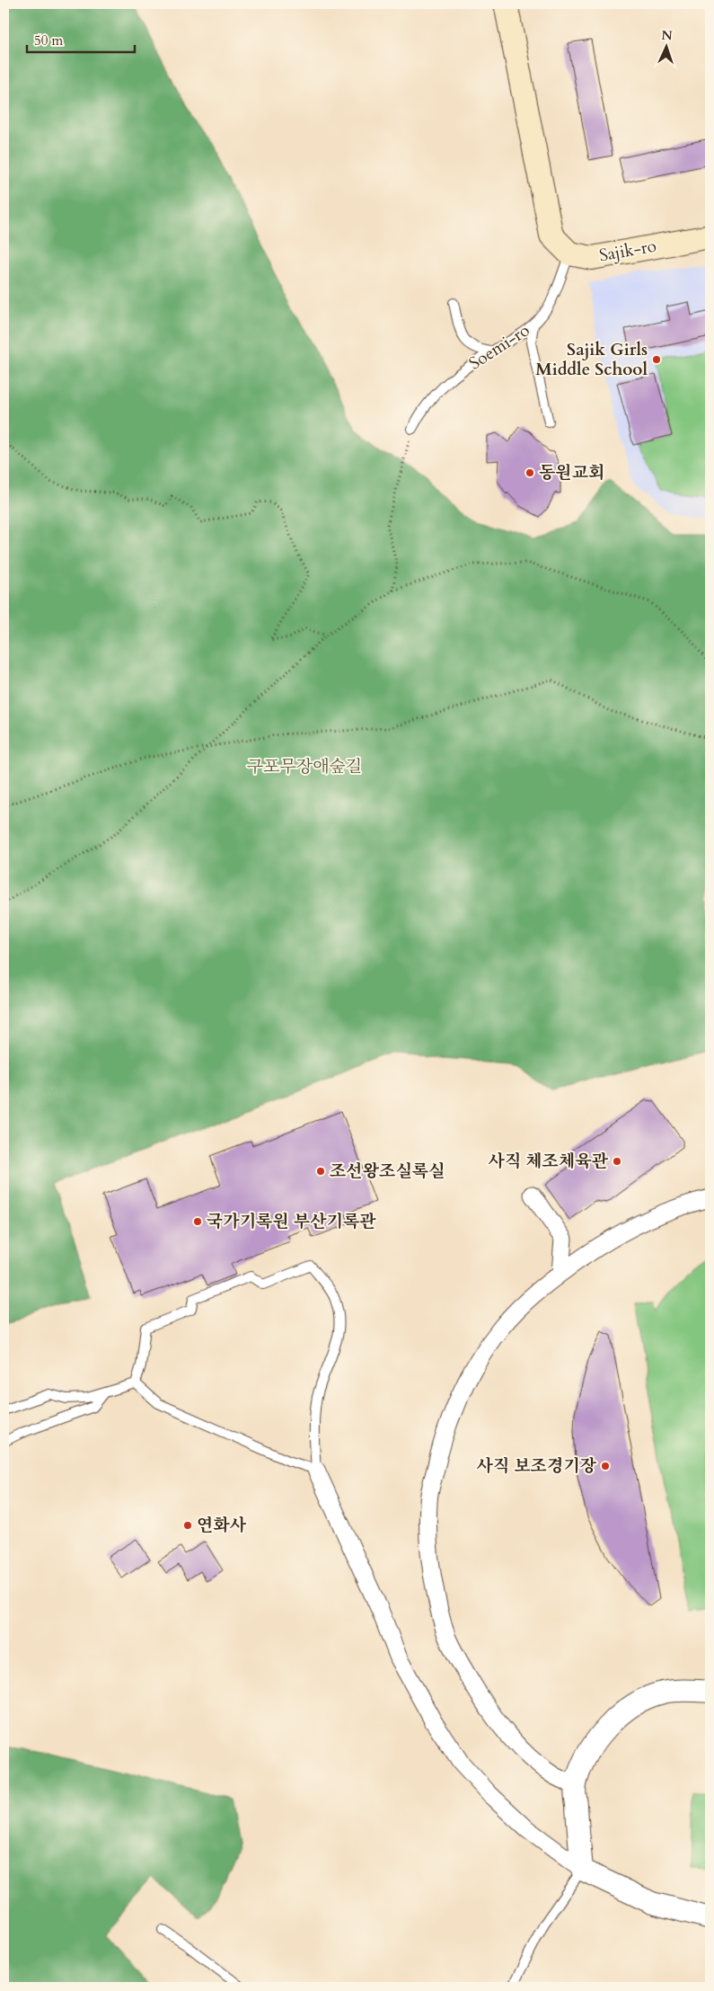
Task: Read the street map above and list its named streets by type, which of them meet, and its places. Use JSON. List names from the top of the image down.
{
  "streets": {
    "main road": ["Sajik-ro"],
    "lane": ["Soemi-ro"]
  },
  "crossings": [
    ["Sajik-ro", "Soemi-ro"]
  ],
  "parks": ["구포무장애숲길"],
  "places": [
    "Sajik Girls Middle School",
    "동원교회",
    "사직 체조체육관",
    "조선왕조실록실",
    "국가기록원 부산기록관",
    "사직 보조경기장",
    "연화사"
  ],
  "scale_bar": "50 m",
  "north": "top"
}
